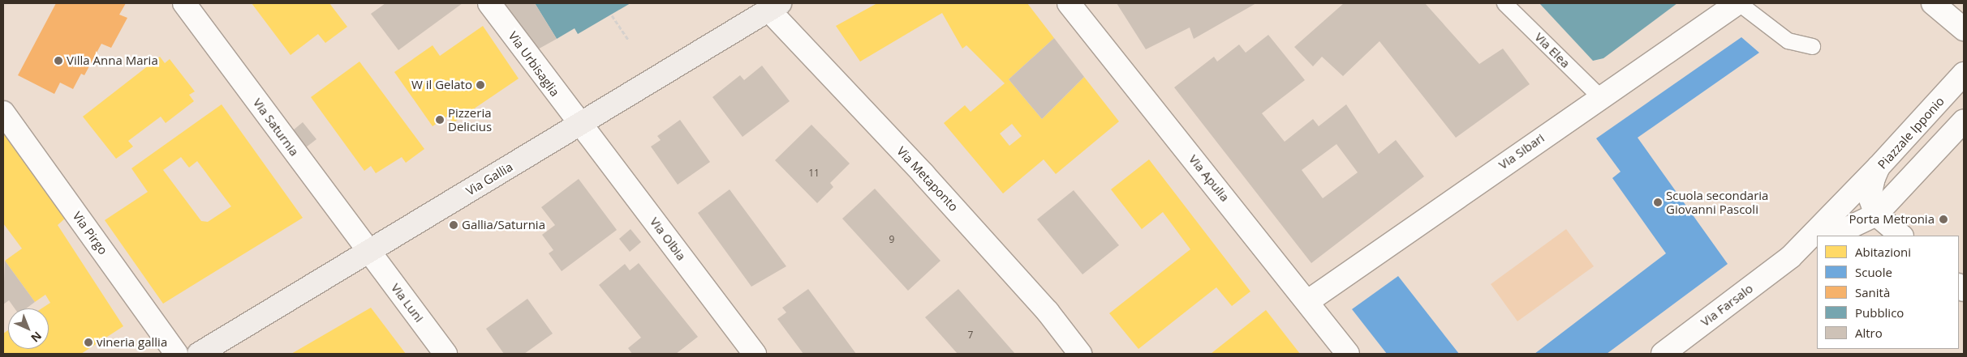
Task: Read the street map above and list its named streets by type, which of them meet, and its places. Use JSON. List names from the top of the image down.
{
  "streets": {
    "main road": ["Via Gallia"],
    "street": [
      "Via Urbisaglia",
      "Via Saturnia",
      "Piazzale Ipponio",
      "Via Sibari",
      "Via Apulia",
      "Via Metaponto",
      "Via Pirgo",
      "Via Olbia",
      "Via Luni",
      "Via Farsalo"
    ],
    "lane": ["Via Elea"]
  },
  "crossings": [
    ["Via Elea", "Via Sibari"],
    ["Via Urbisaglia", "Via Gallia"],
    ["Via Urbisaglia", "Via Olbia"],
    ["Via Saturnia", "Via Gallia"],
    ["Via Saturnia", "Via Luni"],
    ["Piazzale Ipponio", "Via Farsalo"],
    ["Via Sibari", "Via Apulia"],
    ["Via Gallia", "Via Metaponto"],
    ["Via Gallia", "Via Olbia"],
    ["Via Gallia", "Via Luni"]
  ],
  "places": [
    "Villa Anna Maria",
    "W il Gelato",
    "Pizzeria Delicius",
    "Scuola secondaria Giovanni Pascoli",
    "Porta Metronia",
    "Gallia/Saturnia",
    "vineria gallia"
  ],
  "house_numbers": ["11", "9", "7"],
  "legend": [
    "Abitazioni",
    "Scuole",
    "Sanità",
    "Pubblico",
    "Altro"
  ],
  "north": "bottom right"
}
